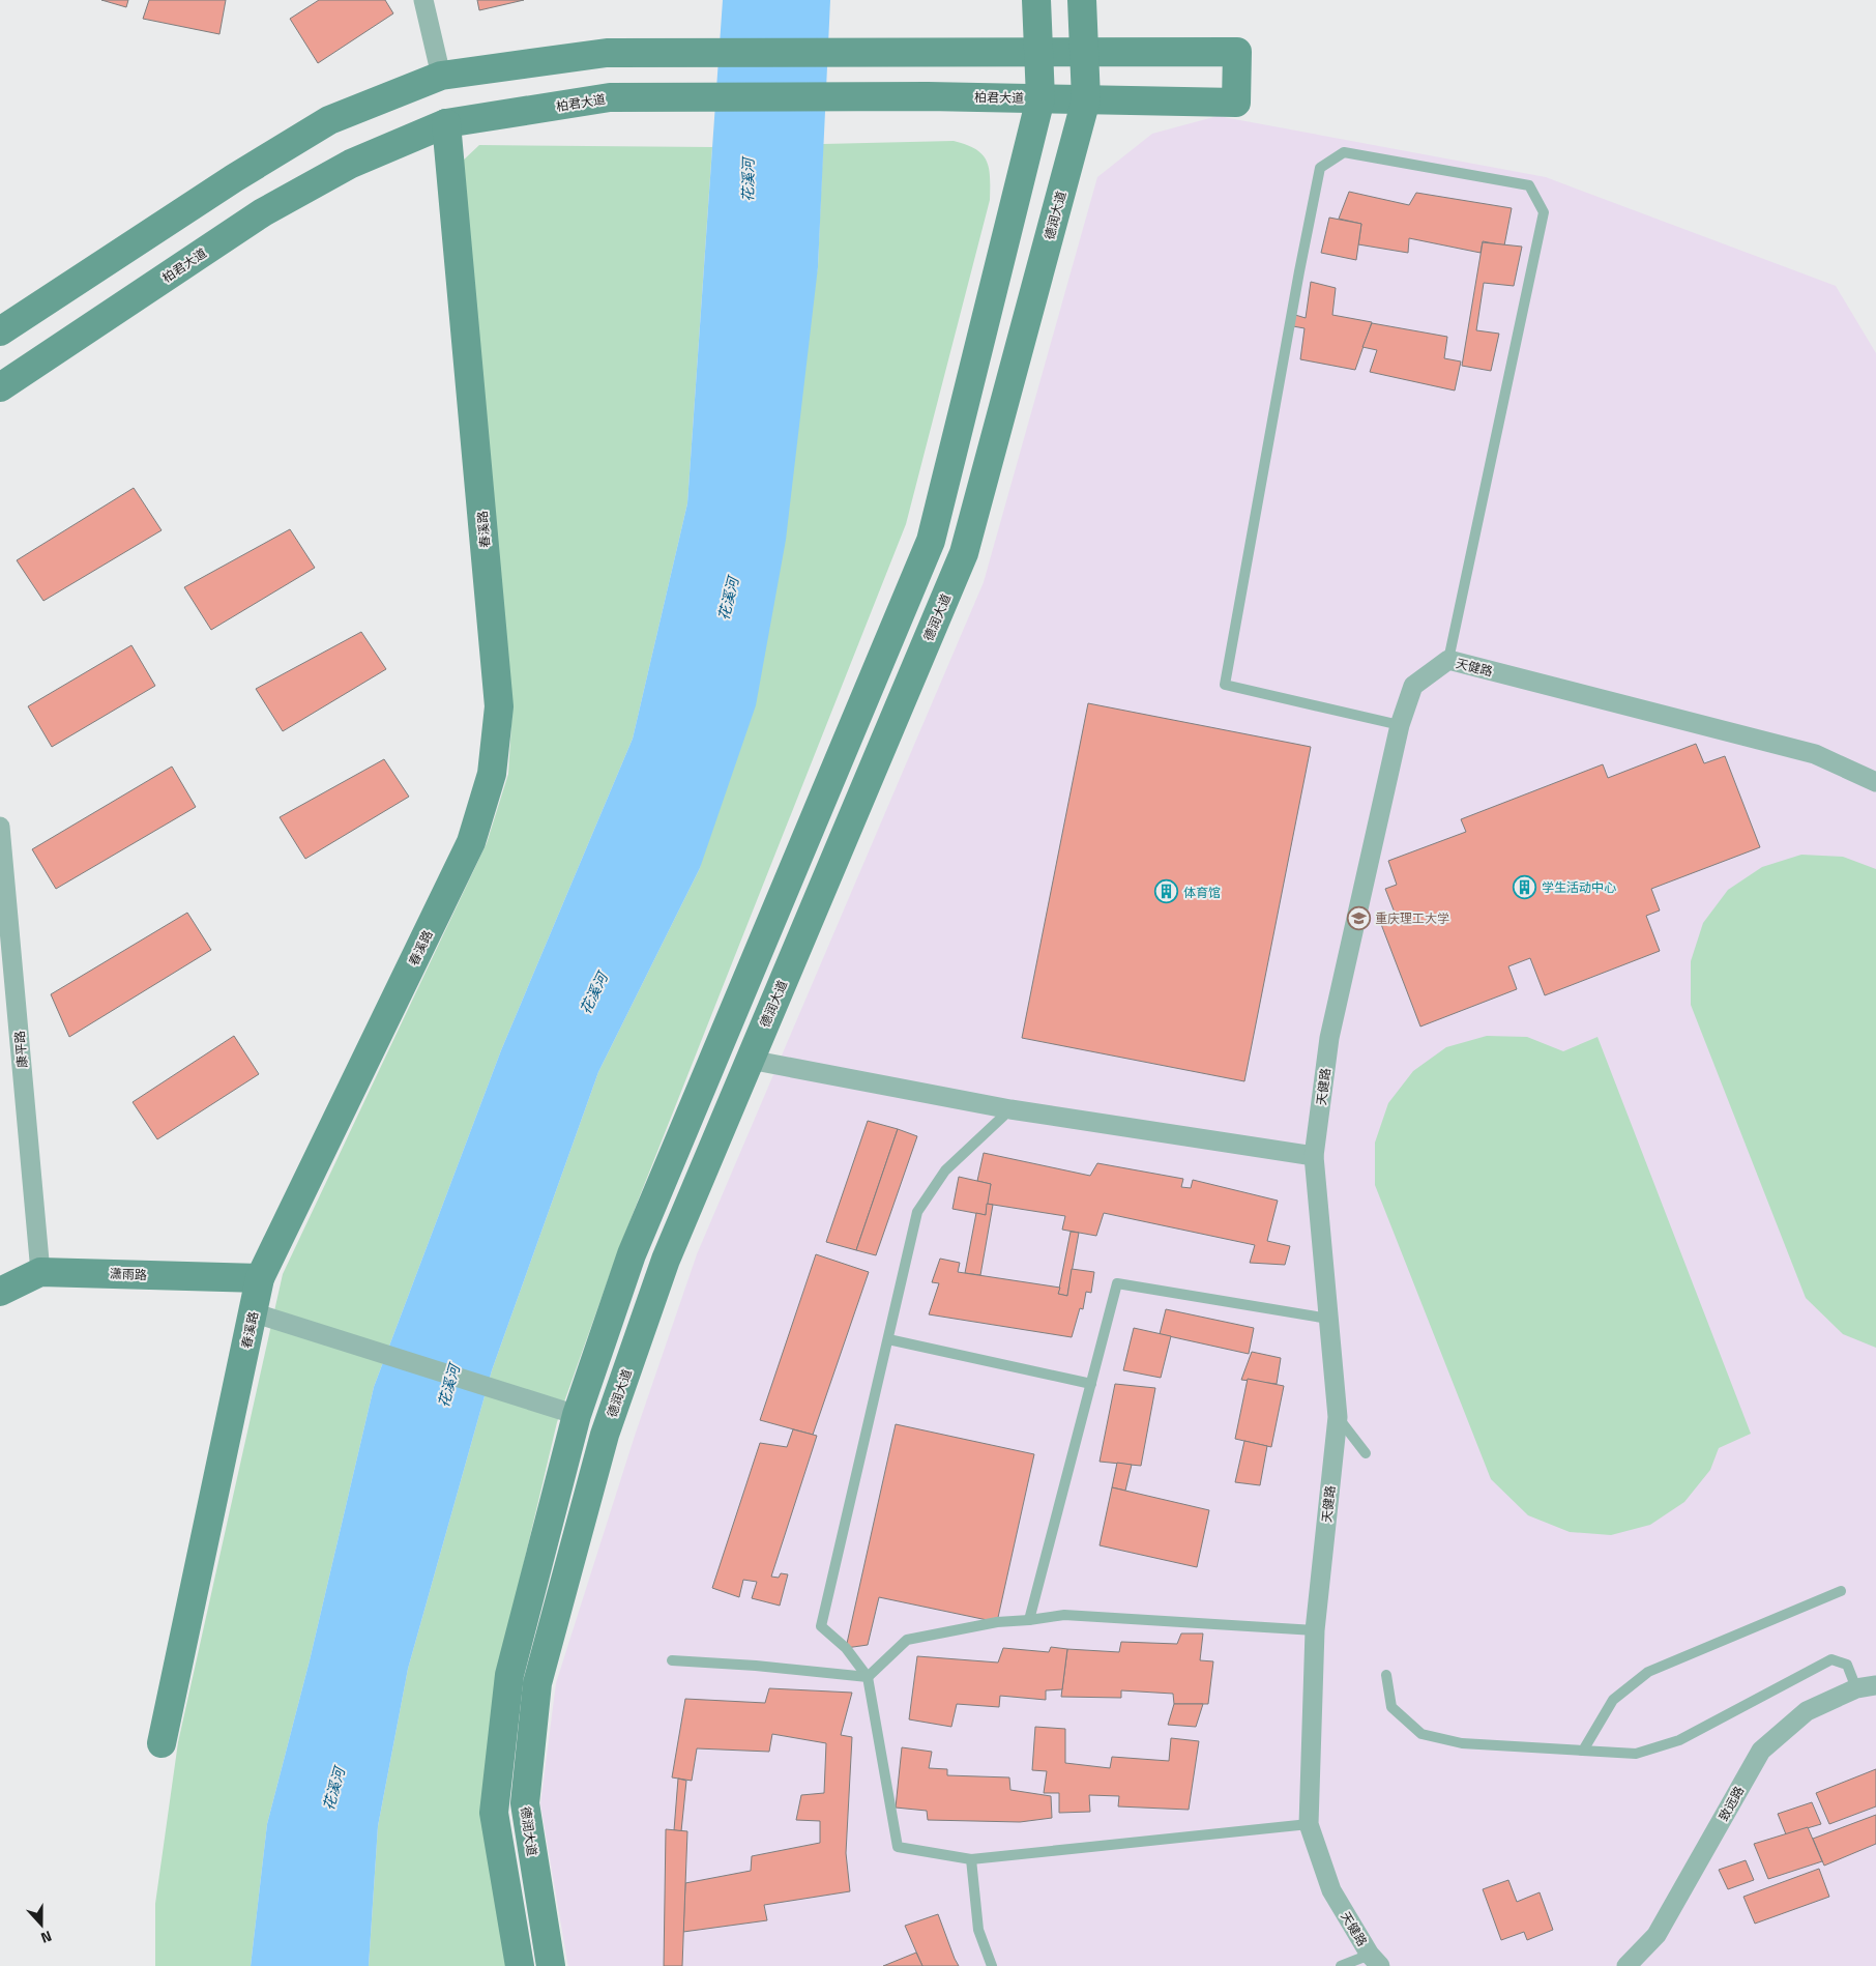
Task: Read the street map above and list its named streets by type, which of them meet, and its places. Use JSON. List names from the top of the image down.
{
  "streets": {
    "main road": [
      "柏君大道",
      "德润大道",
      "春溪路",
      "潇雨路"
    ],
    "street": ["天健路", "康平路", "致远路"]
  },
  "crossings": [
    ["柏君大道", "德润大道"],
    ["柏君大道", "春溪路"],
    ["春溪路", "潇雨路"],
    ["康平路", "潇雨路"]
  ],
  "water": ["花溪河"],
  "places": {
    "building": ["学生活动中心", "体育馆"],
    "school or university": ["重庆理工大学"]
  },
  "north": "bottom"
}
